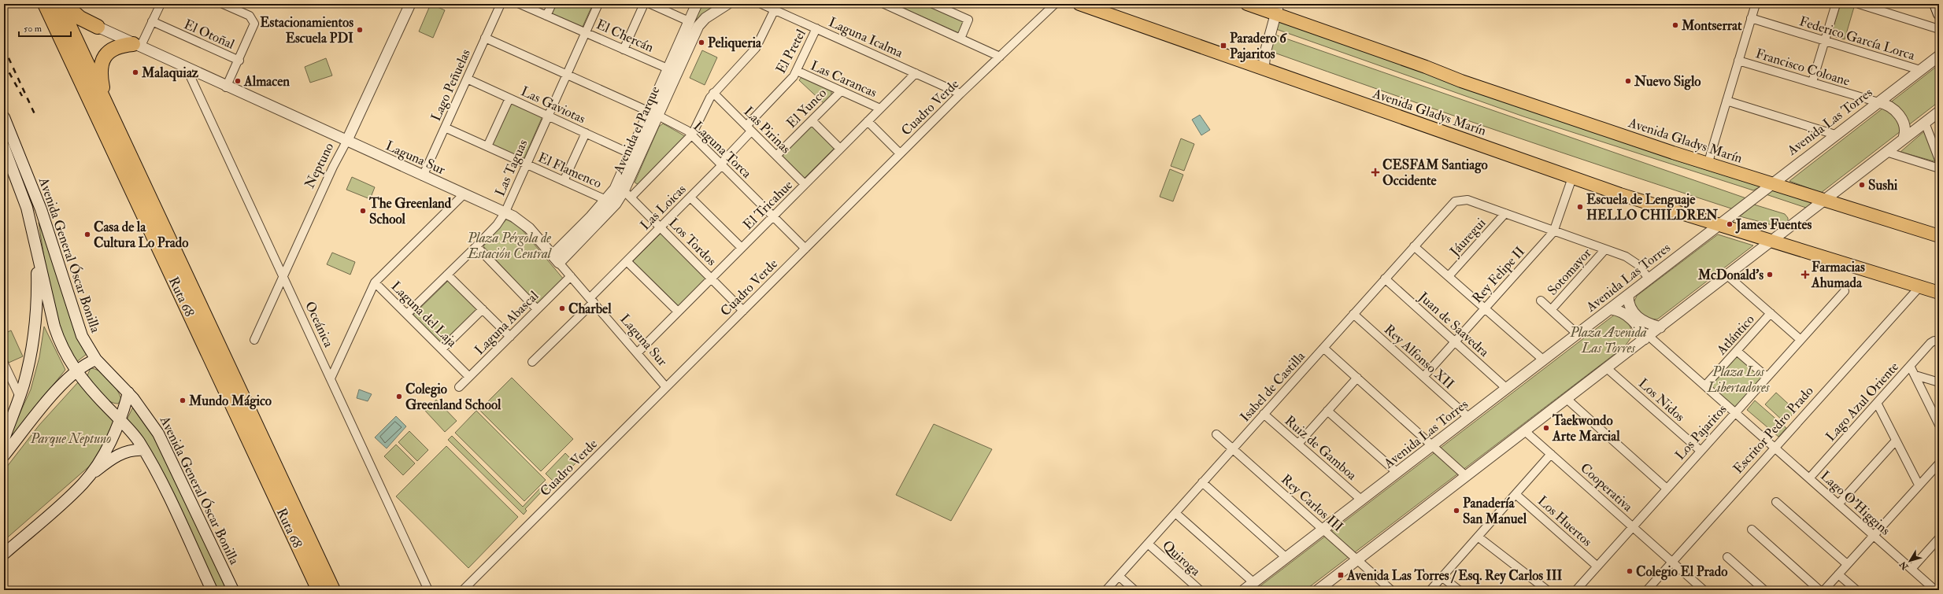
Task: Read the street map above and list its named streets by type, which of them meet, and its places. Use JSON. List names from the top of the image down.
{
  "streets": {
    "highway": ["Ruta 68"],
    "main road": ["Avenida Gladys Marín", "Avenida General Óscar Bonilla"],
    "street": [
      "El Otoñal",
      "El Chercán",
      "Laguna Icalma",
      "Federico García Lorca",
      "El Pretel",
      "Francisco Coloane",
      "Las Carancas",
      "Lago Peñuelas",
      "Las Gaviotas",
      "Cuadro Verde",
      "El Yunco",
      "Avenida Las Torres",
      "Avenida el Parque",
      "Las Pirinas",
      "Laguna Torca",
      "Laguna Sur",
      "Neptuno",
      "Las Taguas",
      "El Flamenco",
      "El Tricahue",
      "Las Loicas",
      "Jáuregui",
      "Los Tordos",
      "Sotomayor",
      "Rey Felipe II",
      "Laguna del Laja",
      "Laguna Abascal",
      "Oceánica",
      "Juan de Saavedra",
      "Atlántico",
      "Rey Alfonso XII",
      "Isabel de Castilla",
      "Los Nidos",
      "Lago Azul Oriente",
      "Escritor Pedro Prado",
      "Los Pajaritos",
      "Ruiz de Gamboa",
      "Cooperativa",
      "Rey Carlos III",
      "Lago O'Higgins",
      "Los Huertos",
      "Quiroga"
    ]
  },
  "crossings": [
    ["El Chercán", "Avenida el Parque"],
    ["El Chercán", "Las Taguas"],
    ["Laguna Icalma", "El Pretel"],
    ["Laguna Icalma", "Cuadro Verde"],
    ["Laguna Icalma", "El Tricahue"],
    ["Federico García Lorca", "Avenida Las Torres"],
    ["El Pretel", "Las Carancas"],
    ["El Pretel", "Las Pirinas"],
    ["El Pretel", "Las Loicas"],
    ["Francisco Coloane", "Avenida Las Torres"],
    ["Las Carancas", "El Yunco"],
    ["Las Carancas", "El Tricahue"],
    ["Lago Peñuelas", "Las Gaviotas"],
    ["Lago Peñuelas", "Laguna Torca"],
    ["Lago Peñuelas", "Laguna Sur"],
    ["Lago Peñuelas", "El Flamenco"],
    ["Las Gaviotas", "Avenida el Parque"],
    ["Las Gaviotas", "Las Taguas"],
    ["Cuadro Verde", "Laguna Torca"],
    ["Cuadro Verde", "Laguna Sur"],
    ["Cuadro Verde", "Los Tordos"],
    ["El Yunco", "Las Pirinas"],
    ["Avenida Gladys Marín", "Avenida Las Torres"],
    ["Avenida Gladys Marín", "Rey Felipe II"],
    ["Avenida Gladys Marín", "Escritor Pedro Prado"],
    ["Avenida Las Torres", "Juan de Saavedra"],
    ["Avenida Las Torres", "Rey Alfonso XII"],
    ["Avenida Las Torres", "Ruiz de Gamboa"],
    ["Avenida Las Torres", "Rey Carlos III"],
    ["Avenida el Parque", "Laguna Torca"],
    ["Avenida el Parque", "Laguna Sur"],
    ["Avenida el Parque", "El Flamenco"],
    ["Avenida el Parque", "Los Tordos"],
    ["Las Pirinas", "El Tricahue"],
    ["Las Pirinas", "Las Loicas"],
    ["Laguna Torca", "Las Taguas"],
    ["Laguna Torca", "El Tricahue"],
    ["Laguna Torca", "Las Loicas"],
    ["Laguna Sur", "Neptuno"],
    ["Laguna Sur", "Las Taguas"],
    ["Laguna Sur", "El Tricahue"],
    ["Laguna Sur", "Las Loicas"],
    ["Laguna Sur", "Laguna Abascal"],
    ["Laguna Sur", "Oceánica"],
    ["Neptuno", "Oceánica"],
    ["Las Taguas", "El Flamenco"],
    ["Las Taguas", "Laguna del Laja"],
    ["El Tricahue", "Los Tordos"],
    ["Las Loicas", "Los Tordos"],
    ["Jáuregui", "Isabel de Castilla"],
    ["Rey Felipe II", "Juan de Saavedra"],
    ["Rey Felipe II", "Rey Alfonso XII"],
    ["Laguna del Laja", "Laguna Abascal"],
    ["Juan de Saavedra", "Isabel de Castilla"],
    ["Atlántico", "Lago O'Higgins"],
    ["Rey Alfonso XII", "Isabel de Castilla"],
    ["Isabel de Castilla", "Ruiz de Gamboa"],
    ["Isabel de Castilla", "Rey Carlos III"],
    ["Isabel de Castilla", "Quiroga"],
    ["Los Nidos", "Los Pajaritos"],
    ["Lago Azul Oriente", "Lago O'Higgins"],
    ["Escritor Pedro Prado", "Cooperativa"],
    ["Escritor Pedro Prado", "Lago O'Higgins"],
    ["Los Pajaritos", "Cooperativa"],
    ["Los Pajaritos", "Lago O'Higgins"],
    ["Los Pajaritos", "Los Huertos"]
  ],
  "parks": [
    "Plaza Pérgola de Estación Central",
    "Plaza Avenida Las Torres",
    "Plaza Los Libertadores",
    "Parque Neptuno"
  ],
  "places": {
    "other": [
      "Montserrat",
      "Estacionamientos Escuela PDI",
      "Peliqueria",
      "Malaquiaz",
      "Almacen",
      "Nuevo Siglo",
      "Sushi",
      "Escuela de Lenguaje HELLO CHILDREN",
      "The Greenland School",
      "James Fuentes",
      "Casa de la Cultura Lo Prado",
      "McDonald's",
      "Charbel",
      "Colegio Greenland School",
      "Mundo Mágico",
      "Taekwondo Arte Marcial",
      "Panadería San Manuel",
      "Colegio El Prado"
    ],
    "transit": ["Paradero 6 Pajaritos", "Avenida Las Torres / Esq. Rey Carlos III"],
    "health": ["CESFAM Santiago Occidente", "Farmacias Ahumada"]
  },
  "scale_bar": "50 m",
  "north": "bottom left"
}
